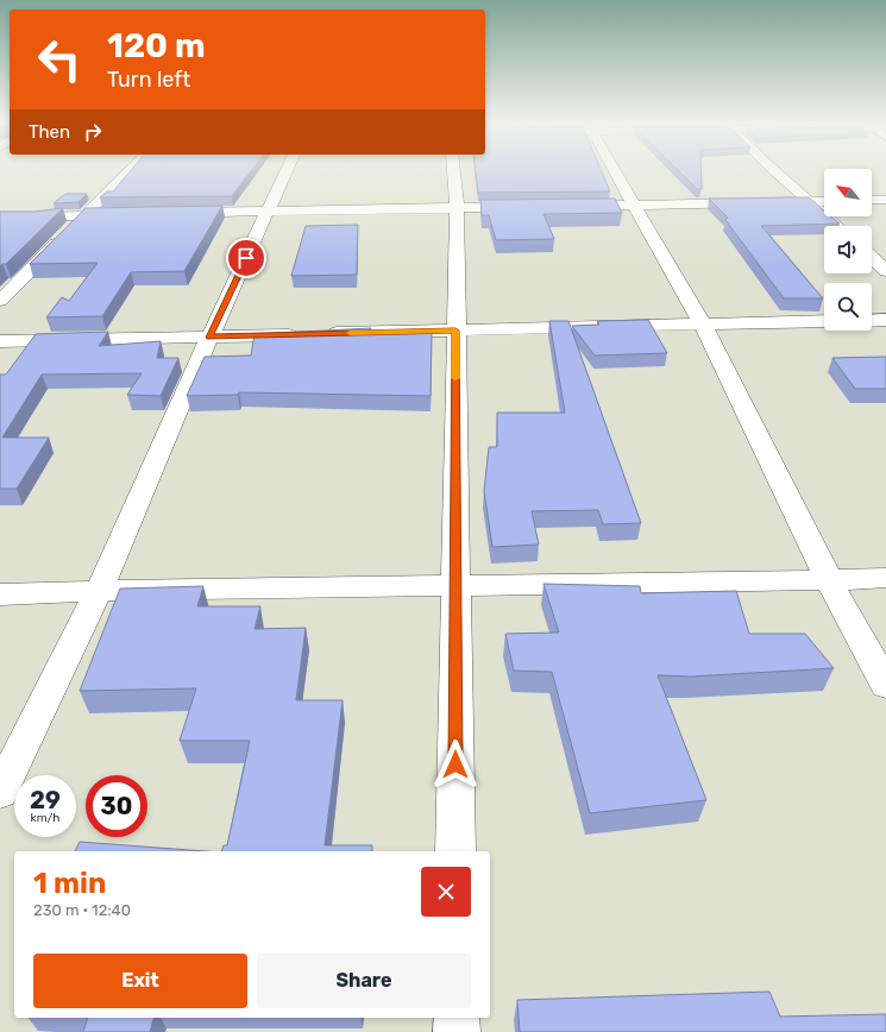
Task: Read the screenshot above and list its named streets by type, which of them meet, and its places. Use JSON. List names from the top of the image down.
{
  "north": "top left",
  "page": {
    "turn": ["120 m", "Turn left"],
    "then": "Then",
    "speed": "29 km/h",
    "limit": "30",
    "heading": ["1 min", "230 m · 12:40"],
    "buttons": ["Exit", "Share"]
  }
}
